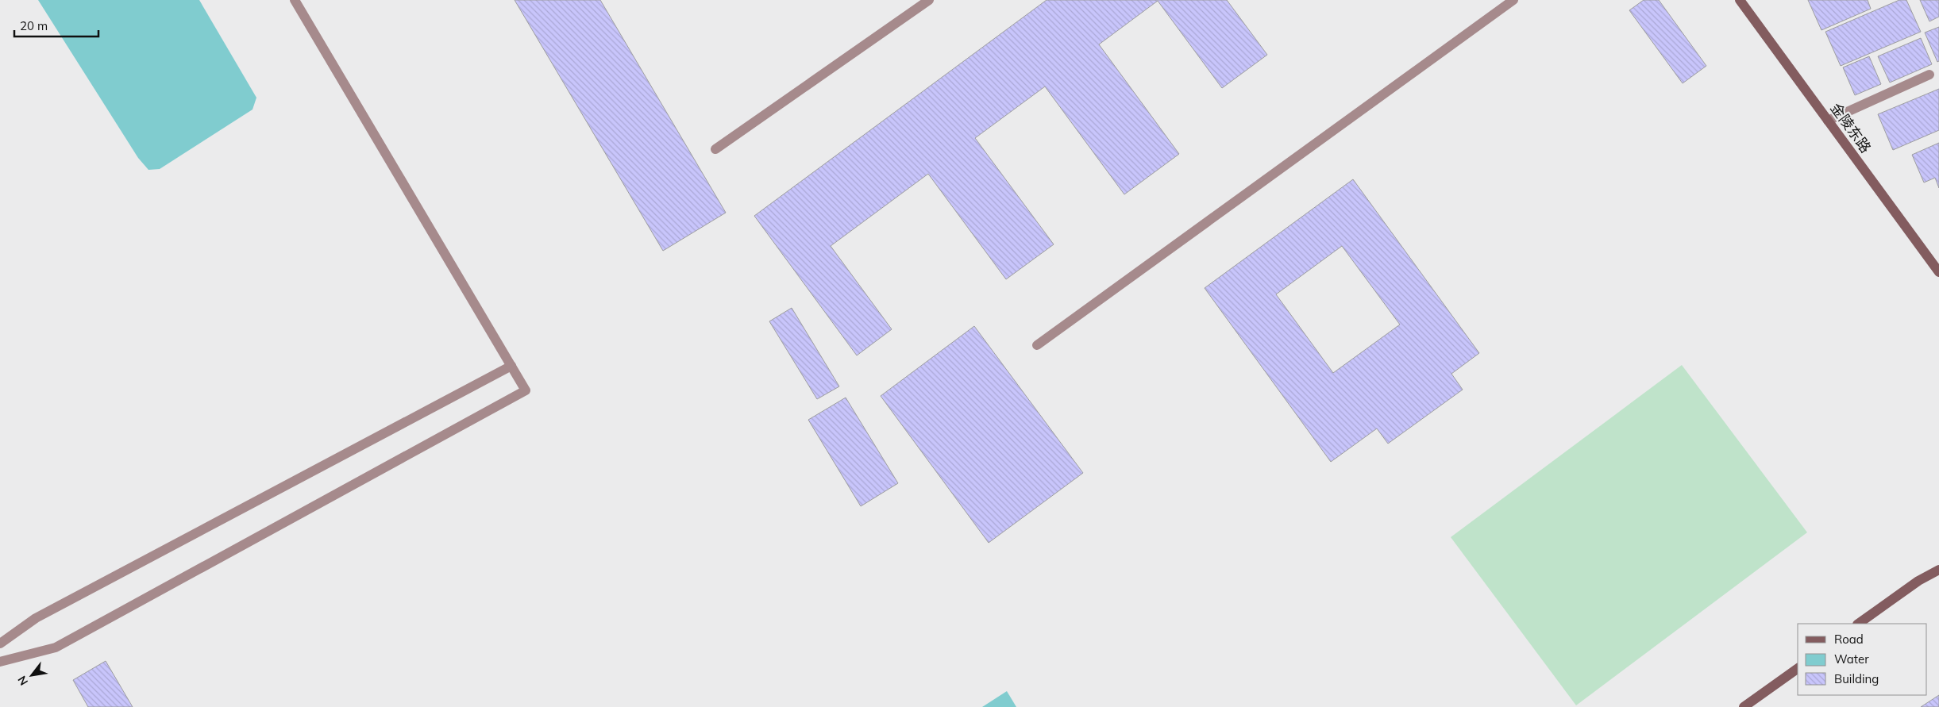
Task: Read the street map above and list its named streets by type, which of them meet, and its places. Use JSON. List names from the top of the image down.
{
  "streets": {
    "street": ["金陵东路"]
  },
  "legend": ["Road", "Water", "Building"],
  "scale_bar": "20 m",
  "north": "bottom left"
}
